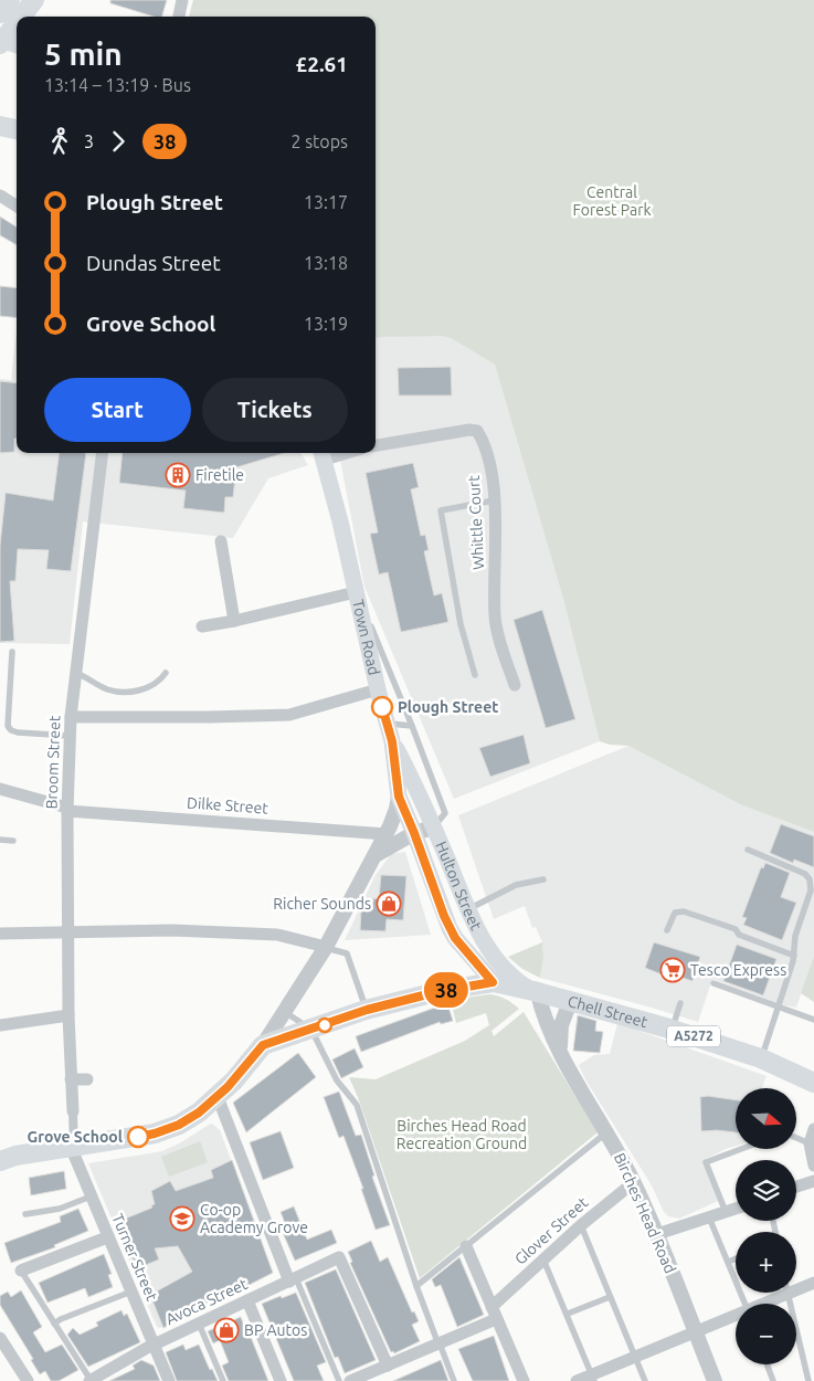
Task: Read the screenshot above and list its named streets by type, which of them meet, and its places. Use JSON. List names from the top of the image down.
{
  "streets": {
    "main road": [
      "Town Road",
      "Hulton Street",
      "Chell Street",
      "A5272"
    ],
    "street": [
      "Whittle Court",
      "Broom Street",
      "Dilke Street",
      "Birches Head Road",
      "Glover Street",
      "Turner Street",
      "Avoca Street"
    ]
  },
  "crossings": [
    ["Town Road", "Dilke Street"],
    ["Town Road", "Hulton Street"],
    ["Town Road", "A5272"],
    ["Broom Street", "Dilke Street"],
    ["Broom Street", "Turner Street"],
    ["Hulton Street", "Chell Street"],
    ["Hulton Street", "A5272"],
    ["Hulton Street", "Birches Head Road"],
    ["Chell Street", "A5272"],
    ["Chell Street", "Birches Head Road"],
    ["Birches Head Road", "Glover Street"],
    ["Turner Street", "Avoca Street"]
  ],
  "parks": ["Central Forest Park", "Birches Head Road Recreation Ground"],
  "places": {
    "building": ["Firetile"],
    "other": ["Plough Street", "Grove School"],
    "shop": ["Richer Sounds", "BP Autos"],
    "supermarket": ["Tesco Express"],
    "school or university": ["Co-op Academy Grove"]
  },
  "lines": ["bus line 38"],
  "north": "right",
  "page": {
    "on_map": "38",
    "heading": ["5 min", "13:14 – 13:19 · Bus", "£2.61"],
    "legs": ["3", "38", "2 stops"],
    "list": [
      {
        "name": "Plough Street",
        "value": "13:17"
      },
      {
        "name": "Dundas Street",
        "value": "13:18"
      },
      {
        "name": "Grove School",
        "value": "13:19"
      }
    ],
    "buttons": ["Start", "Tickets"],
    "map_buttons": ["+", "−"]
  }
}
